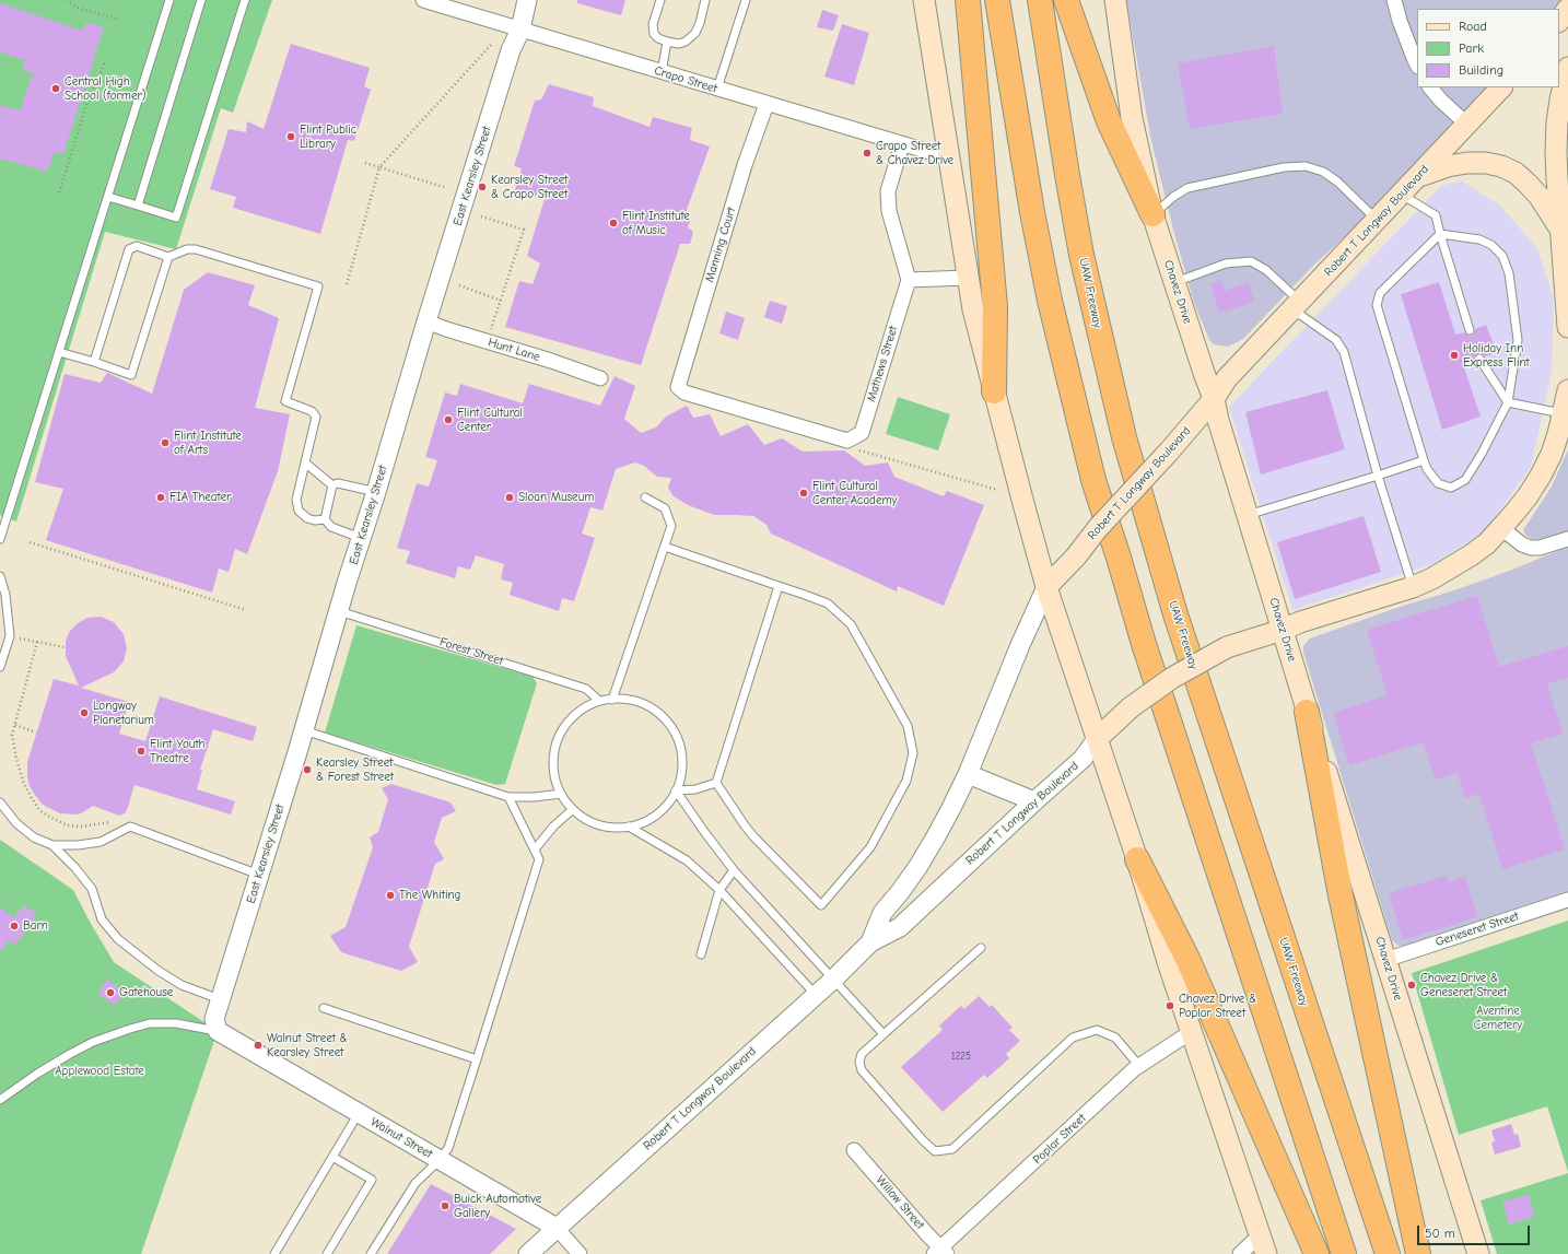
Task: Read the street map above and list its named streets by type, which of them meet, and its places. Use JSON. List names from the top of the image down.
{
  "streets": {
    "highway": ["UAW Freeway"],
    "main road": ["Robert T Longway Boulevard", "Chavez Drive"],
    "street": [
      "Crapo Street",
      "East Kearsley Street",
      "Manning Court",
      "Hunt Lane",
      "Mathews Street",
      "Geneseret Street",
      "Walnut Street",
      "Poplar Street",
      "Willow Street"
    ],
    "lane": ["Forest Street"]
  },
  "crossings": [
    ["Crapo Street", "East Kearsley Street"],
    ["Crapo Street", "Manning Court"],
    ["East Kearsley Street", "Hunt Lane"],
    ["East Kearsley Street", "Forest Street"],
    ["East Kearsley Street", "Walnut Street"],
    ["Robert T Longway Boulevard", "Chavez Drive"],
    ["Robert T Longway Boulevard", "Walnut Street"],
    ["Manning Court", "Mathews Street"],
    ["Chavez Drive", "Geneseret Street"],
    ["Poplar Street", "Willow Street"]
  ],
  "parks": ["Aventine Cemetery", "Applewood Estate"],
  "places": [
    "Central High School (former)",
    "Flint Public Library",
    "Crapo Street & Chavez Drive",
    "Kearsley Street & Crapo Street",
    "Flint Institute of Music",
    "Holiday Inn Express Flint",
    "Flint Cultural Center",
    "Flint Institute of Arts",
    "Flint Cultural Center Academy",
    "FIA Theater",
    "Sloan Museum",
    "Longway Planetarium",
    "Flint Youth Theatre",
    "Kearsley Street & Forest Street",
    "The Whiting",
    "Barn",
    "Chavez Drive & Geneseret Street",
    "Gatehouse",
    "Chavez Drive & Poplar Street",
    "Walnut Street & Kearsley Street",
    "Buick Automotive Gallery"
  ],
  "house_numbers": ["1225"],
  "legend": ["Road", "Park", "Building"],
  "scale_bar": "50 m"
}
